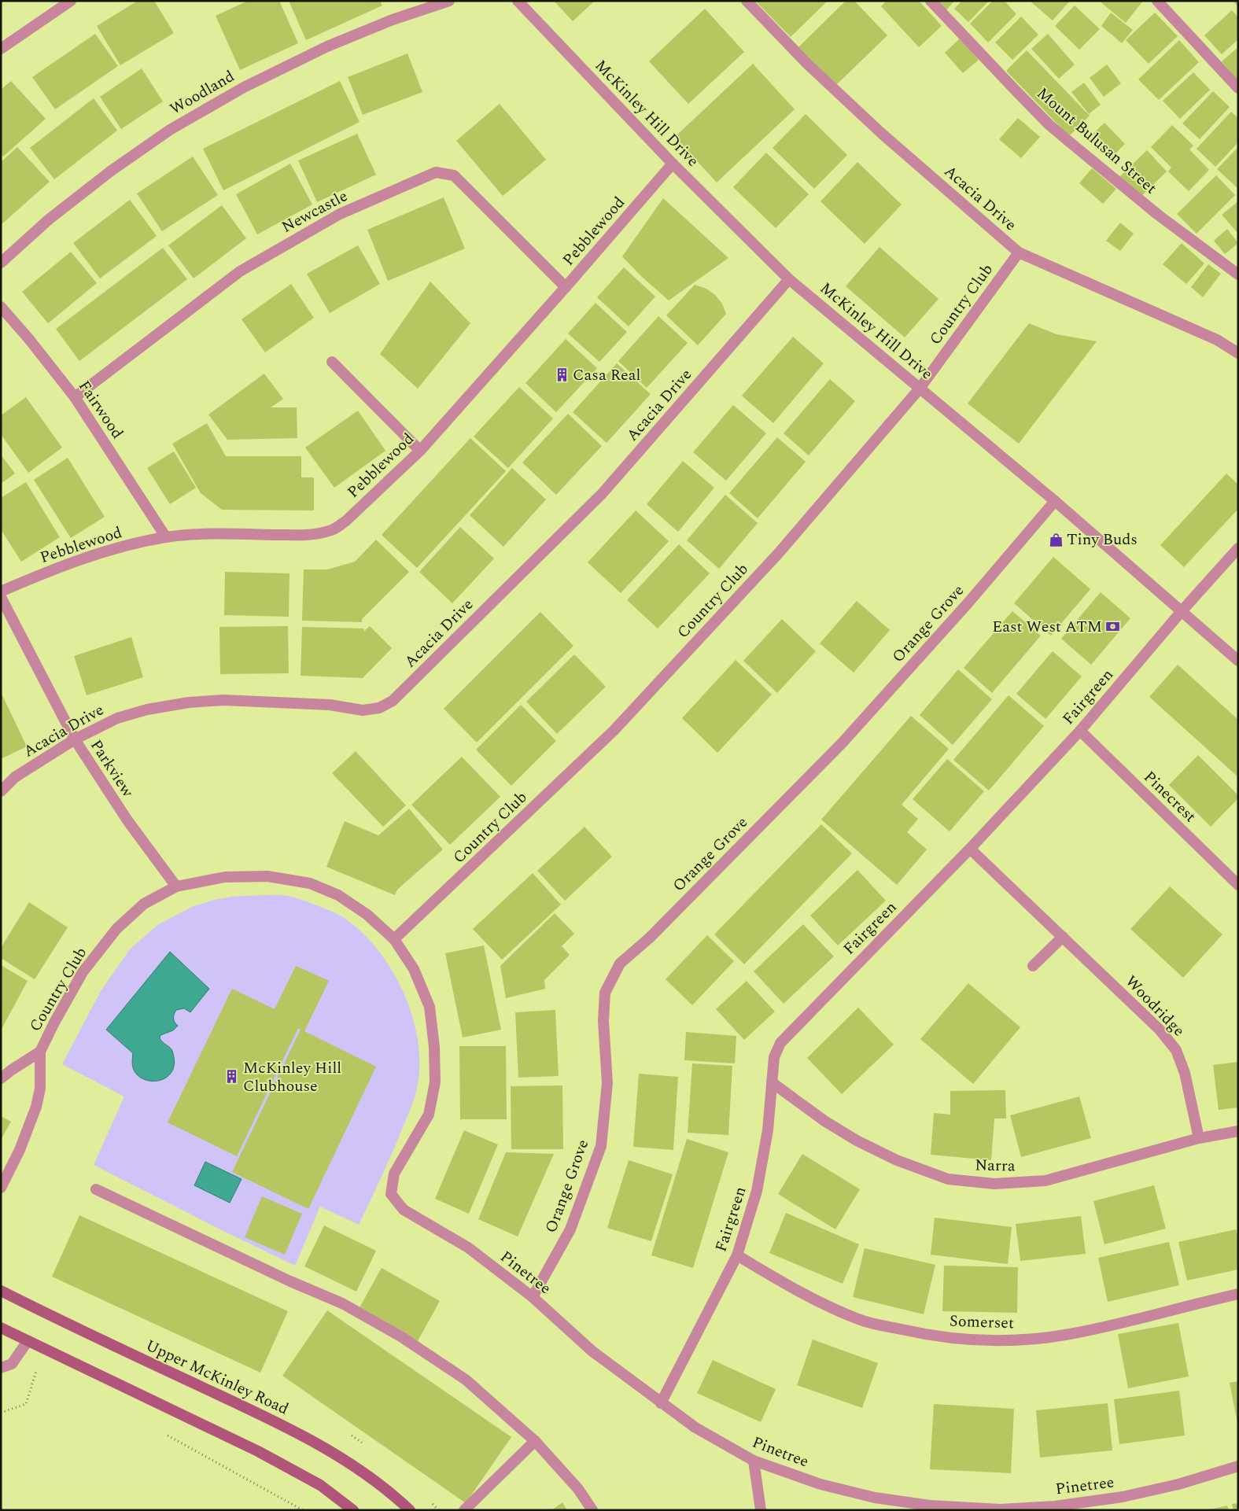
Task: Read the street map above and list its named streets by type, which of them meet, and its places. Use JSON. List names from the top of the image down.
{
  "streets": {
    "main road": ["Upper McKinley Road"],
    "street": [
      "Woodland",
      "McKinley Hill Drive",
      "Mount Bulusan Street",
      "Acacia Drive",
      "Newcastle",
      "Pebblewood",
      "Country Club",
      "Fairwood",
      "Orange Grove",
      "Fairgreen",
      "Parkview",
      "Pinecrest",
      "Woodridge",
      "Narra",
      "Pinetree",
      "Somerset"
    ]
  },
  "crossings": [
    ["McKinley Hill Drive", "Acacia Drive"],
    ["McKinley Hill Drive", "Pebblewood"],
    ["McKinley Hill Drive", "Country Club"],
    ["McKinley Hill Drive", "Orange Grove"],
    ["McKinley Hill Drive", "Fairgreen"],
    ["Acacia Drive", "Country Club"],
    ["Acacia Drive", "Parkview"],
    ["Newcastle", "Pebblewood"],
    ["Newcastle", "Fairwood"],
    ["Pebblewood", "Fairwood"],
    ["Country Club", "Parkview"],
    ["Country Club", "Pinetree"],
    ["Orange Grove", "Pinetree"],
    ["Fairgreen", "Pinecrest"],
    ["Fairgreen", "Woodridge"],
    ["Fairgreen", "Narra"],
    ["Fairgreen", "Pinetree"],
    ["Fairgreen", "Somerset"],
    ["Woodridge", "Narra"]
  ],
  "places": {
    "building": ["Casa Real", "McKinley Hill Clubhouse"],
    "shop": ["Tiny Buds"],
    "bank": ["East West ATM"]
  }
}
